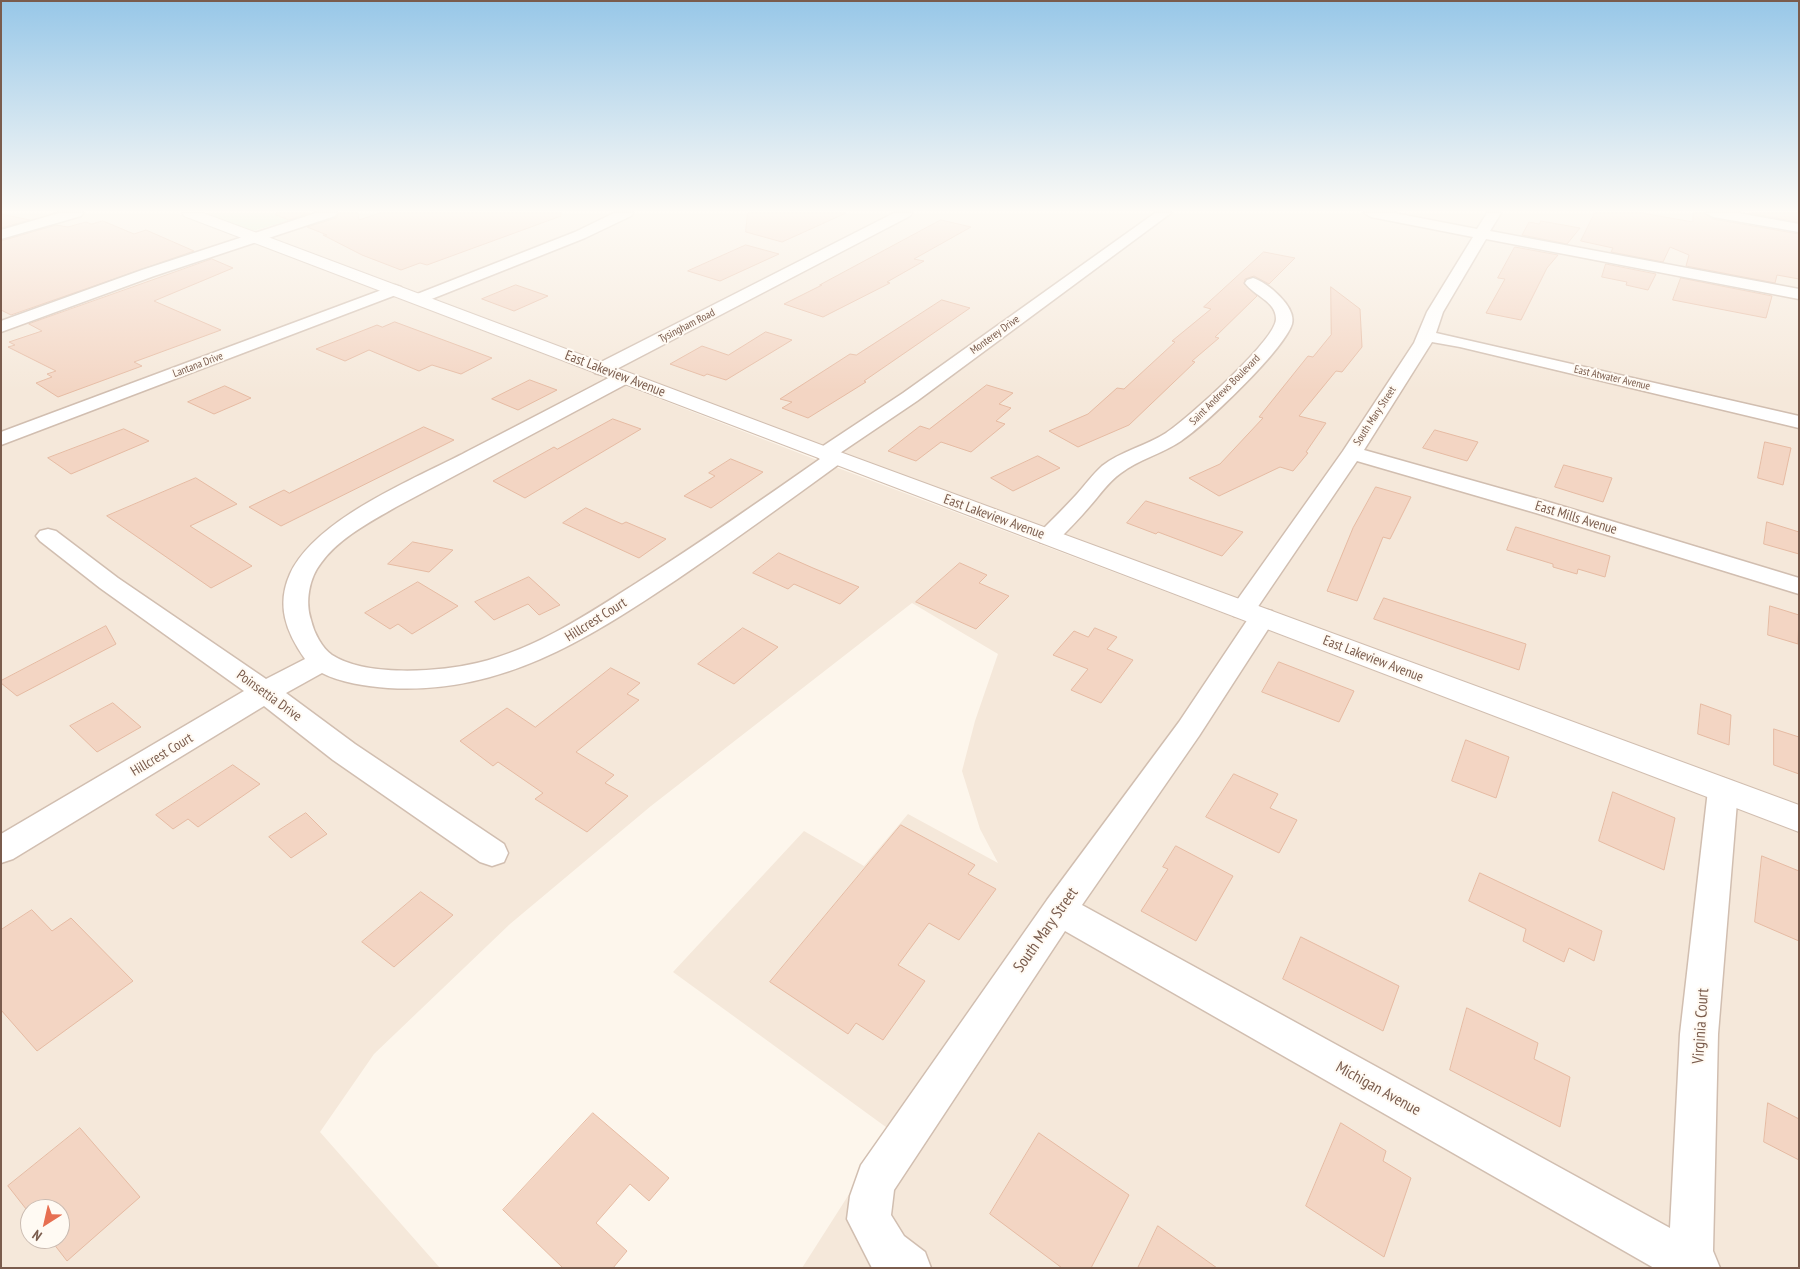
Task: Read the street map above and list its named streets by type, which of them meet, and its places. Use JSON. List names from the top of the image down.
{
  "streets": {
    "street": [
      "Tysingham Road",
      "Monterey Drive",
      "Lantana Drive",
      "East Lakeview Avenue",
      "East Atwater Avenue",
      "Saint Andrews Boulevard",
      "South Mary Street",
      "East Mills Avenue",
      "Hillcrest Court",
      "Poinsettia Drive",
      "Virginia Court",
      "Michigan Avenue"
    ]
  },
  "crossings": [
    ["Tysingham Road", "East Lakeview Avenue"],
    ["Tysingham Road", "Hillcrest Court"],
    ["Monterey Drive", "East Lakeview Avenue"],
    ["Monterey Drive", "Hillcrest Court"],
    ["Lantana Drive", "East Lakeview Avenue"],
    ["East Lakeview Avenue", "Saint Andrews Boulevard"],
    ["East Lakeview Avenue", "South Mary Street"],
    ["East Lakeview Avenue", "Hillcrest Court"],
    ["East Lakeview Avenue", "Virginia Court"],
    ["East Atwater Avenue", "South Mary Street"],
    ["South Mary Street", "East Mills Avenue"],
    ["South Mary Street", "Michigan Avenue"],
    ["Hillcrest Court", "Poinsettia Drive"],
    ["Virginia Court", "Michigan Avenue"]
  ],
  "north": "bottom left"
}
